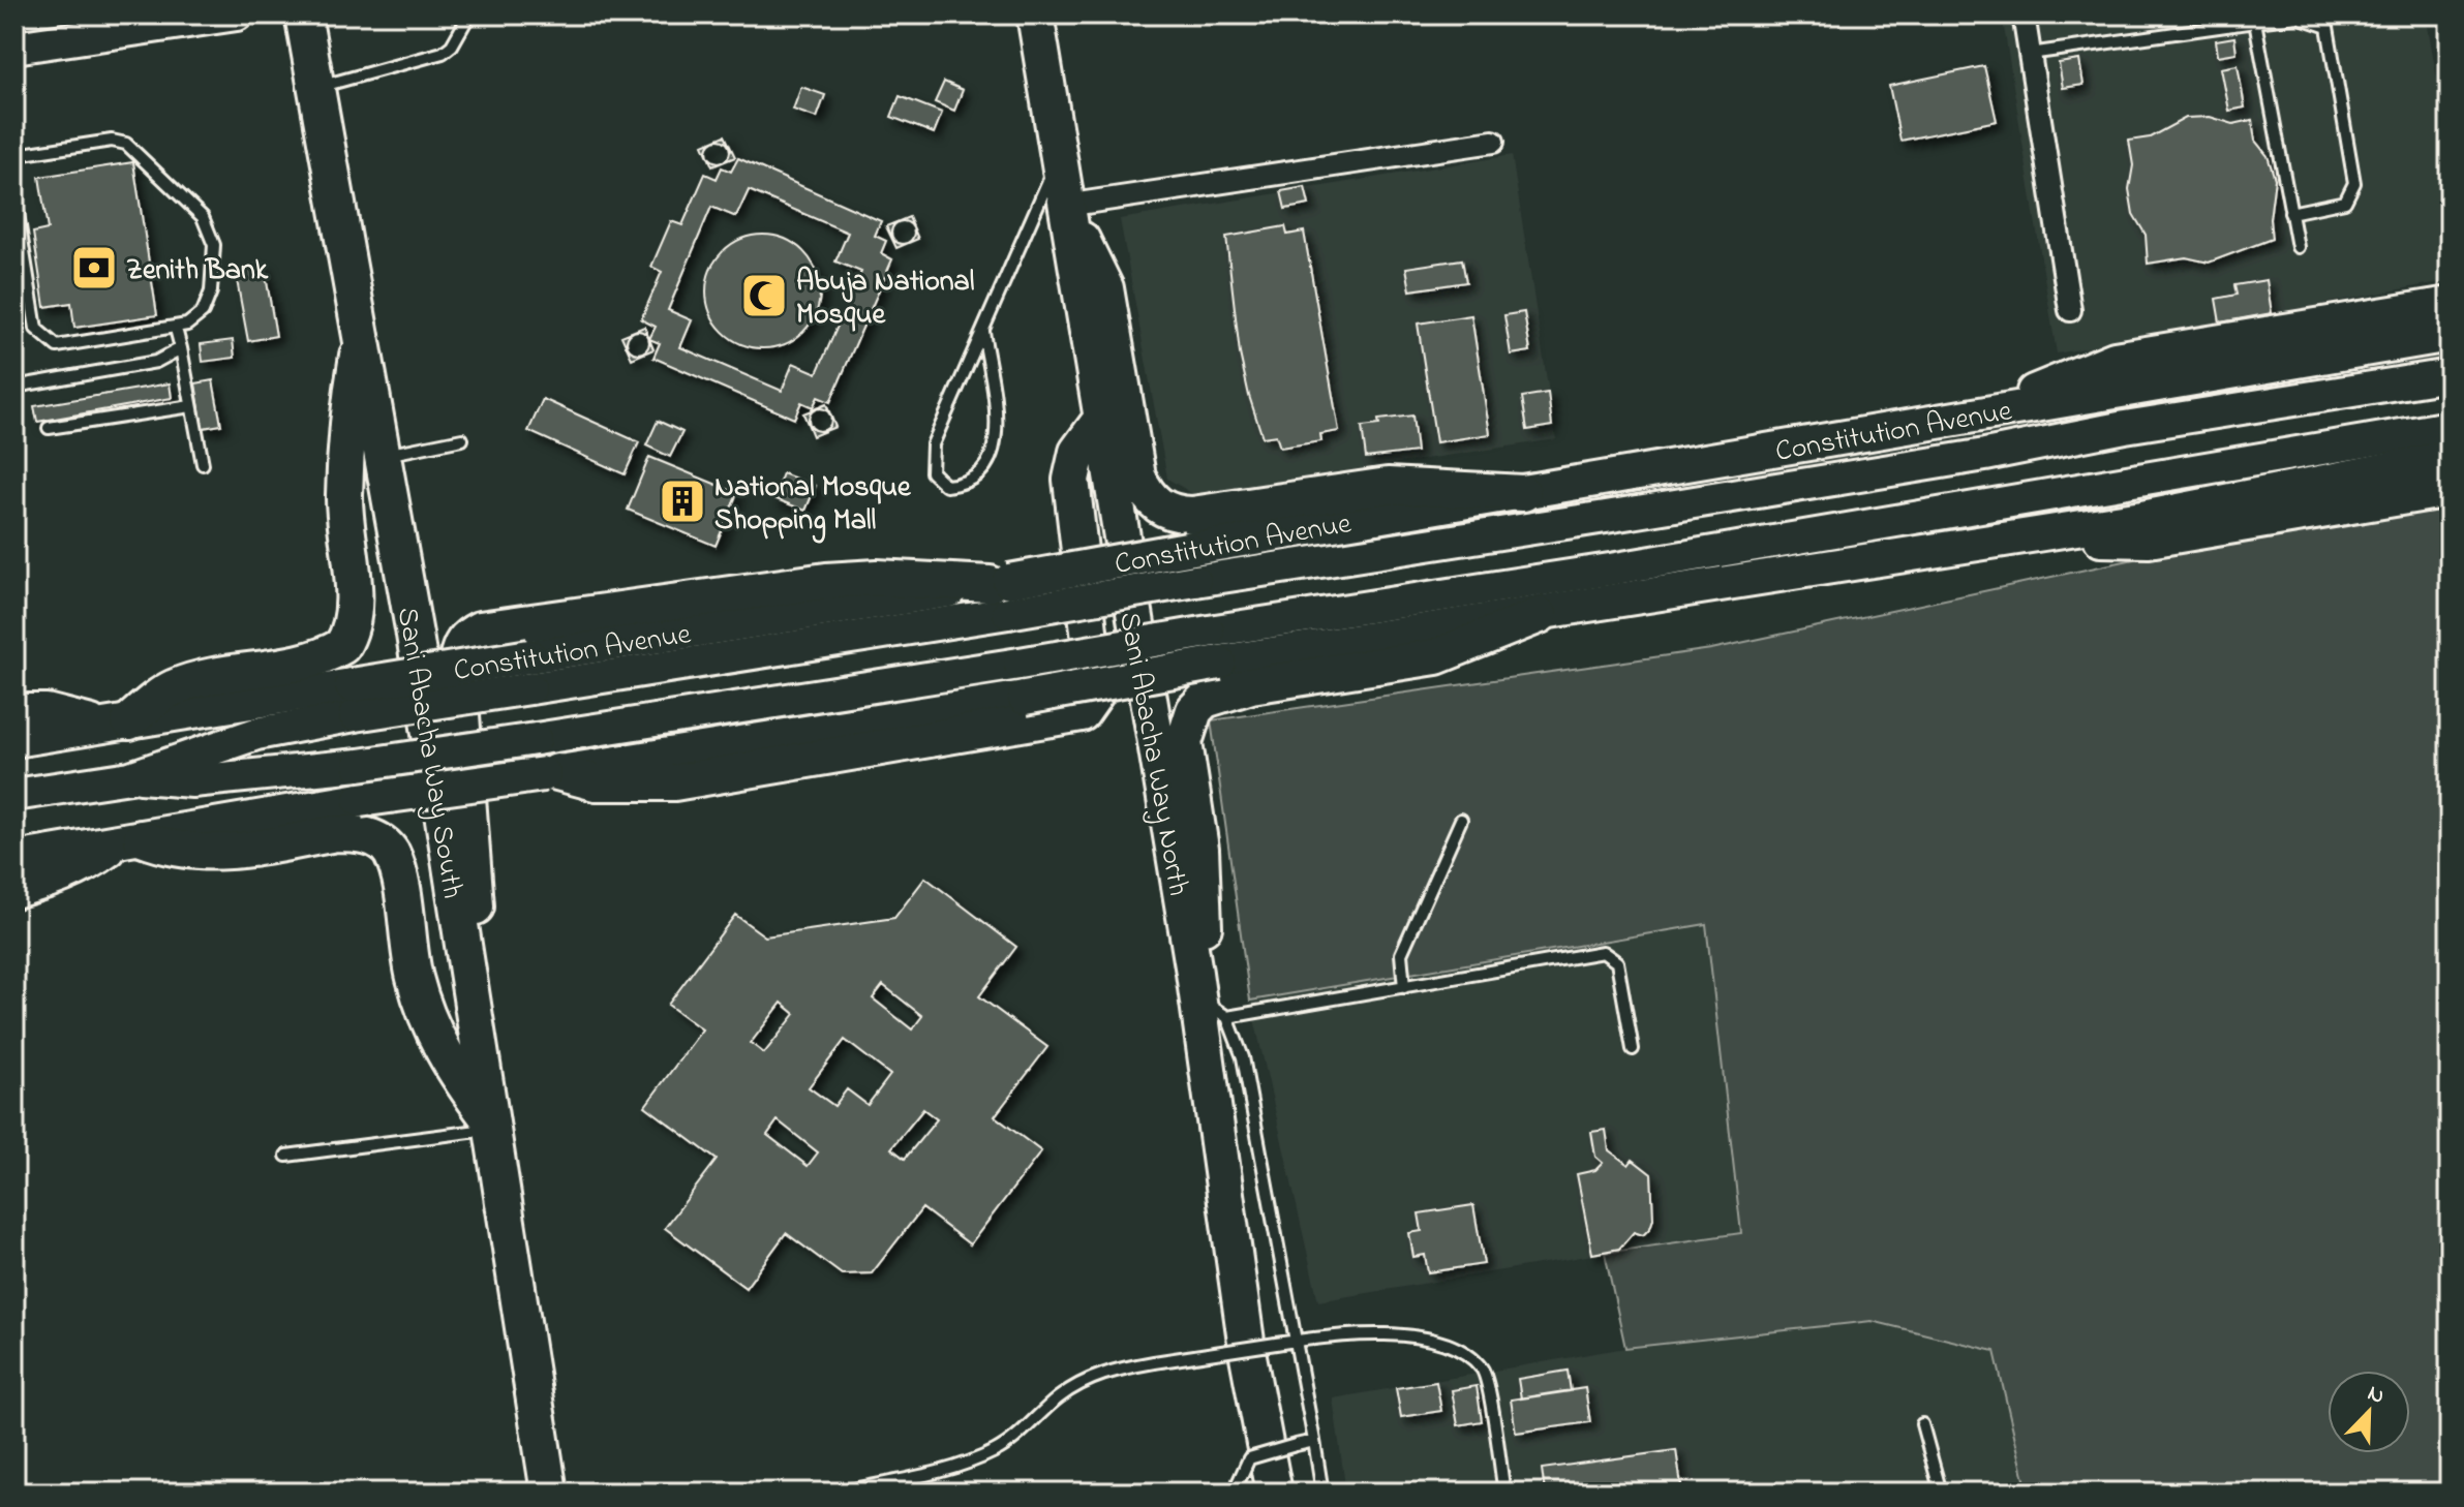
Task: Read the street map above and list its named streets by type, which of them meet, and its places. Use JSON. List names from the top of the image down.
{
  "streets": {
    "highway": ["Sani Abacha Way South", "Sani Abacha Way North"],
    "main road": ["Constitution Avenue"]
  },
  "places": {
    "bank": ["Zenith Bank"],
    "mosque": ["Abuja National Mosque"],
    "building": ["National Mosque Shopping Mall"]
  },
  "north": "top right"
}
